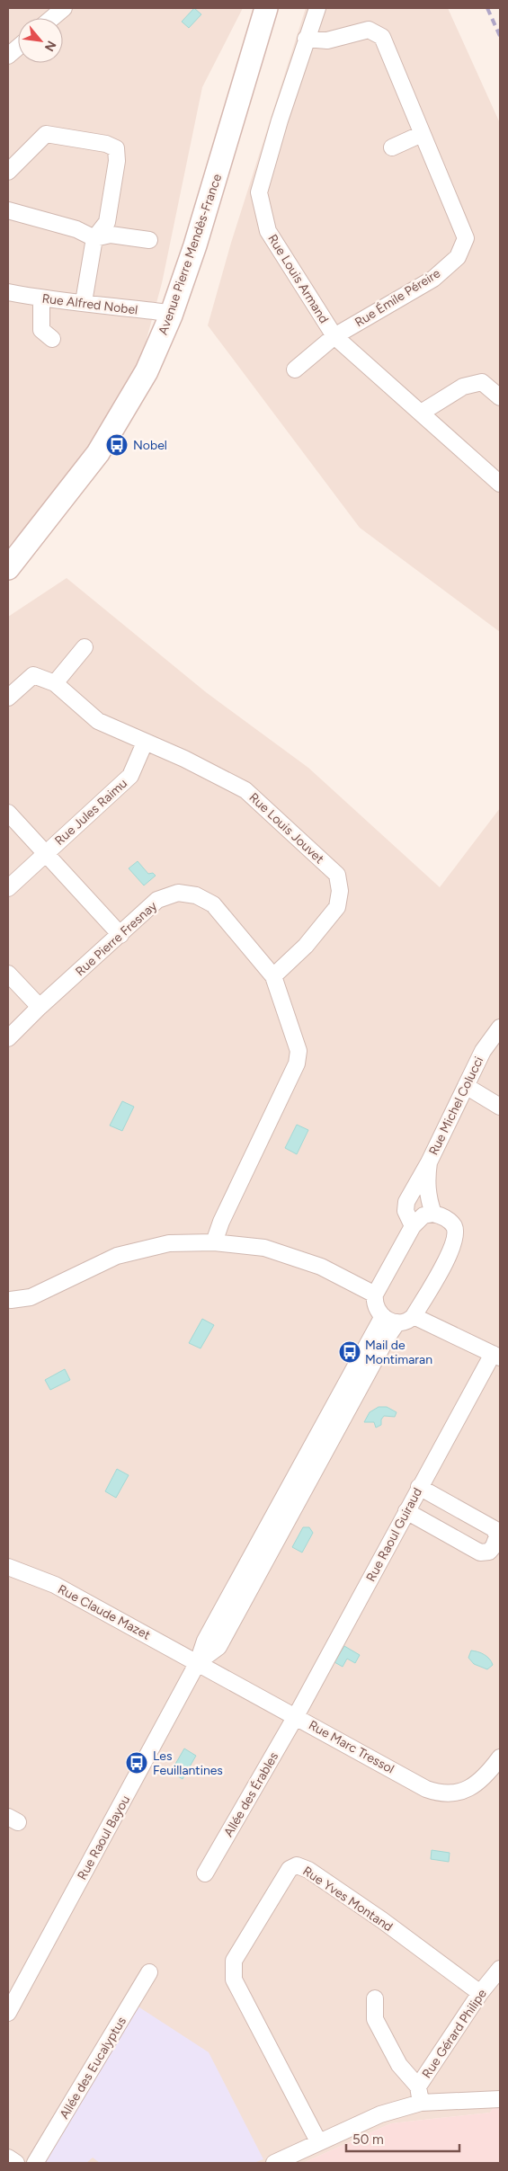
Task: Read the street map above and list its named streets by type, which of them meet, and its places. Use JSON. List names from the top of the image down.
{
  "streets": {
    "street": [
      "Avenue Pierre Mendès-France",
      "Rue Louis Armand",
      "Rue Émile Péreire",
      "Rue Alfred Nobel",
      "Rue Jules Raimu",
      "Rue Louis Jouvet",
      "Rue Pierre Fresnay",
      "Rue Michel Colucci",
      "Rue Raoul Guiraud",
      "Rue Claude Mazet",
      "Rue Marc Tressol",
      "Allée des Érables",
      "Rue Raoul Bayou",
      "Rue Yves Montand",
      "Rue Gérard Philipe",
      "Allée des Eucalyptus"
    ]
  },
  "crossings": [
    ["Avenue Pierre Mendès-France", "Rue Alfred Nobel"],
    ["Rue Louis Armand", "Rue Émile Péreire"],
    ["Rue Jules Raimu", "Rue Louis Jouvet"],
    ["Rue Jules Raimu", "Rue Pierre Fresnay"],
    ["Rue Louis Jouvet", "Rue Pierre Fresnay"],
    ["Rue Raoul Guiraud", "Rue Marc Tressol"],
    ["Rue Raoul Guiraud", "Allée des Érables"],
    ["Rue Claude Mazet", "Rue Marc Tressol"],
    ["Rue Claude Mazet", "Rue Raoul Bayou"],
    ["Rue Marc Tressol", "Allée des Érables"],
    ["Rue Marc Tressol", "Rue Raoul Bayou"],
    ["Rue Yves Montand", "Rue Gérard Philipe"]
  ],
  "places": {
    "bus stop": ["Nobel", "Mail de Montimaran", "Les Feuillantines"]
  },
  "scale_bar": "50 m",
  "north": "bottom right"
}
